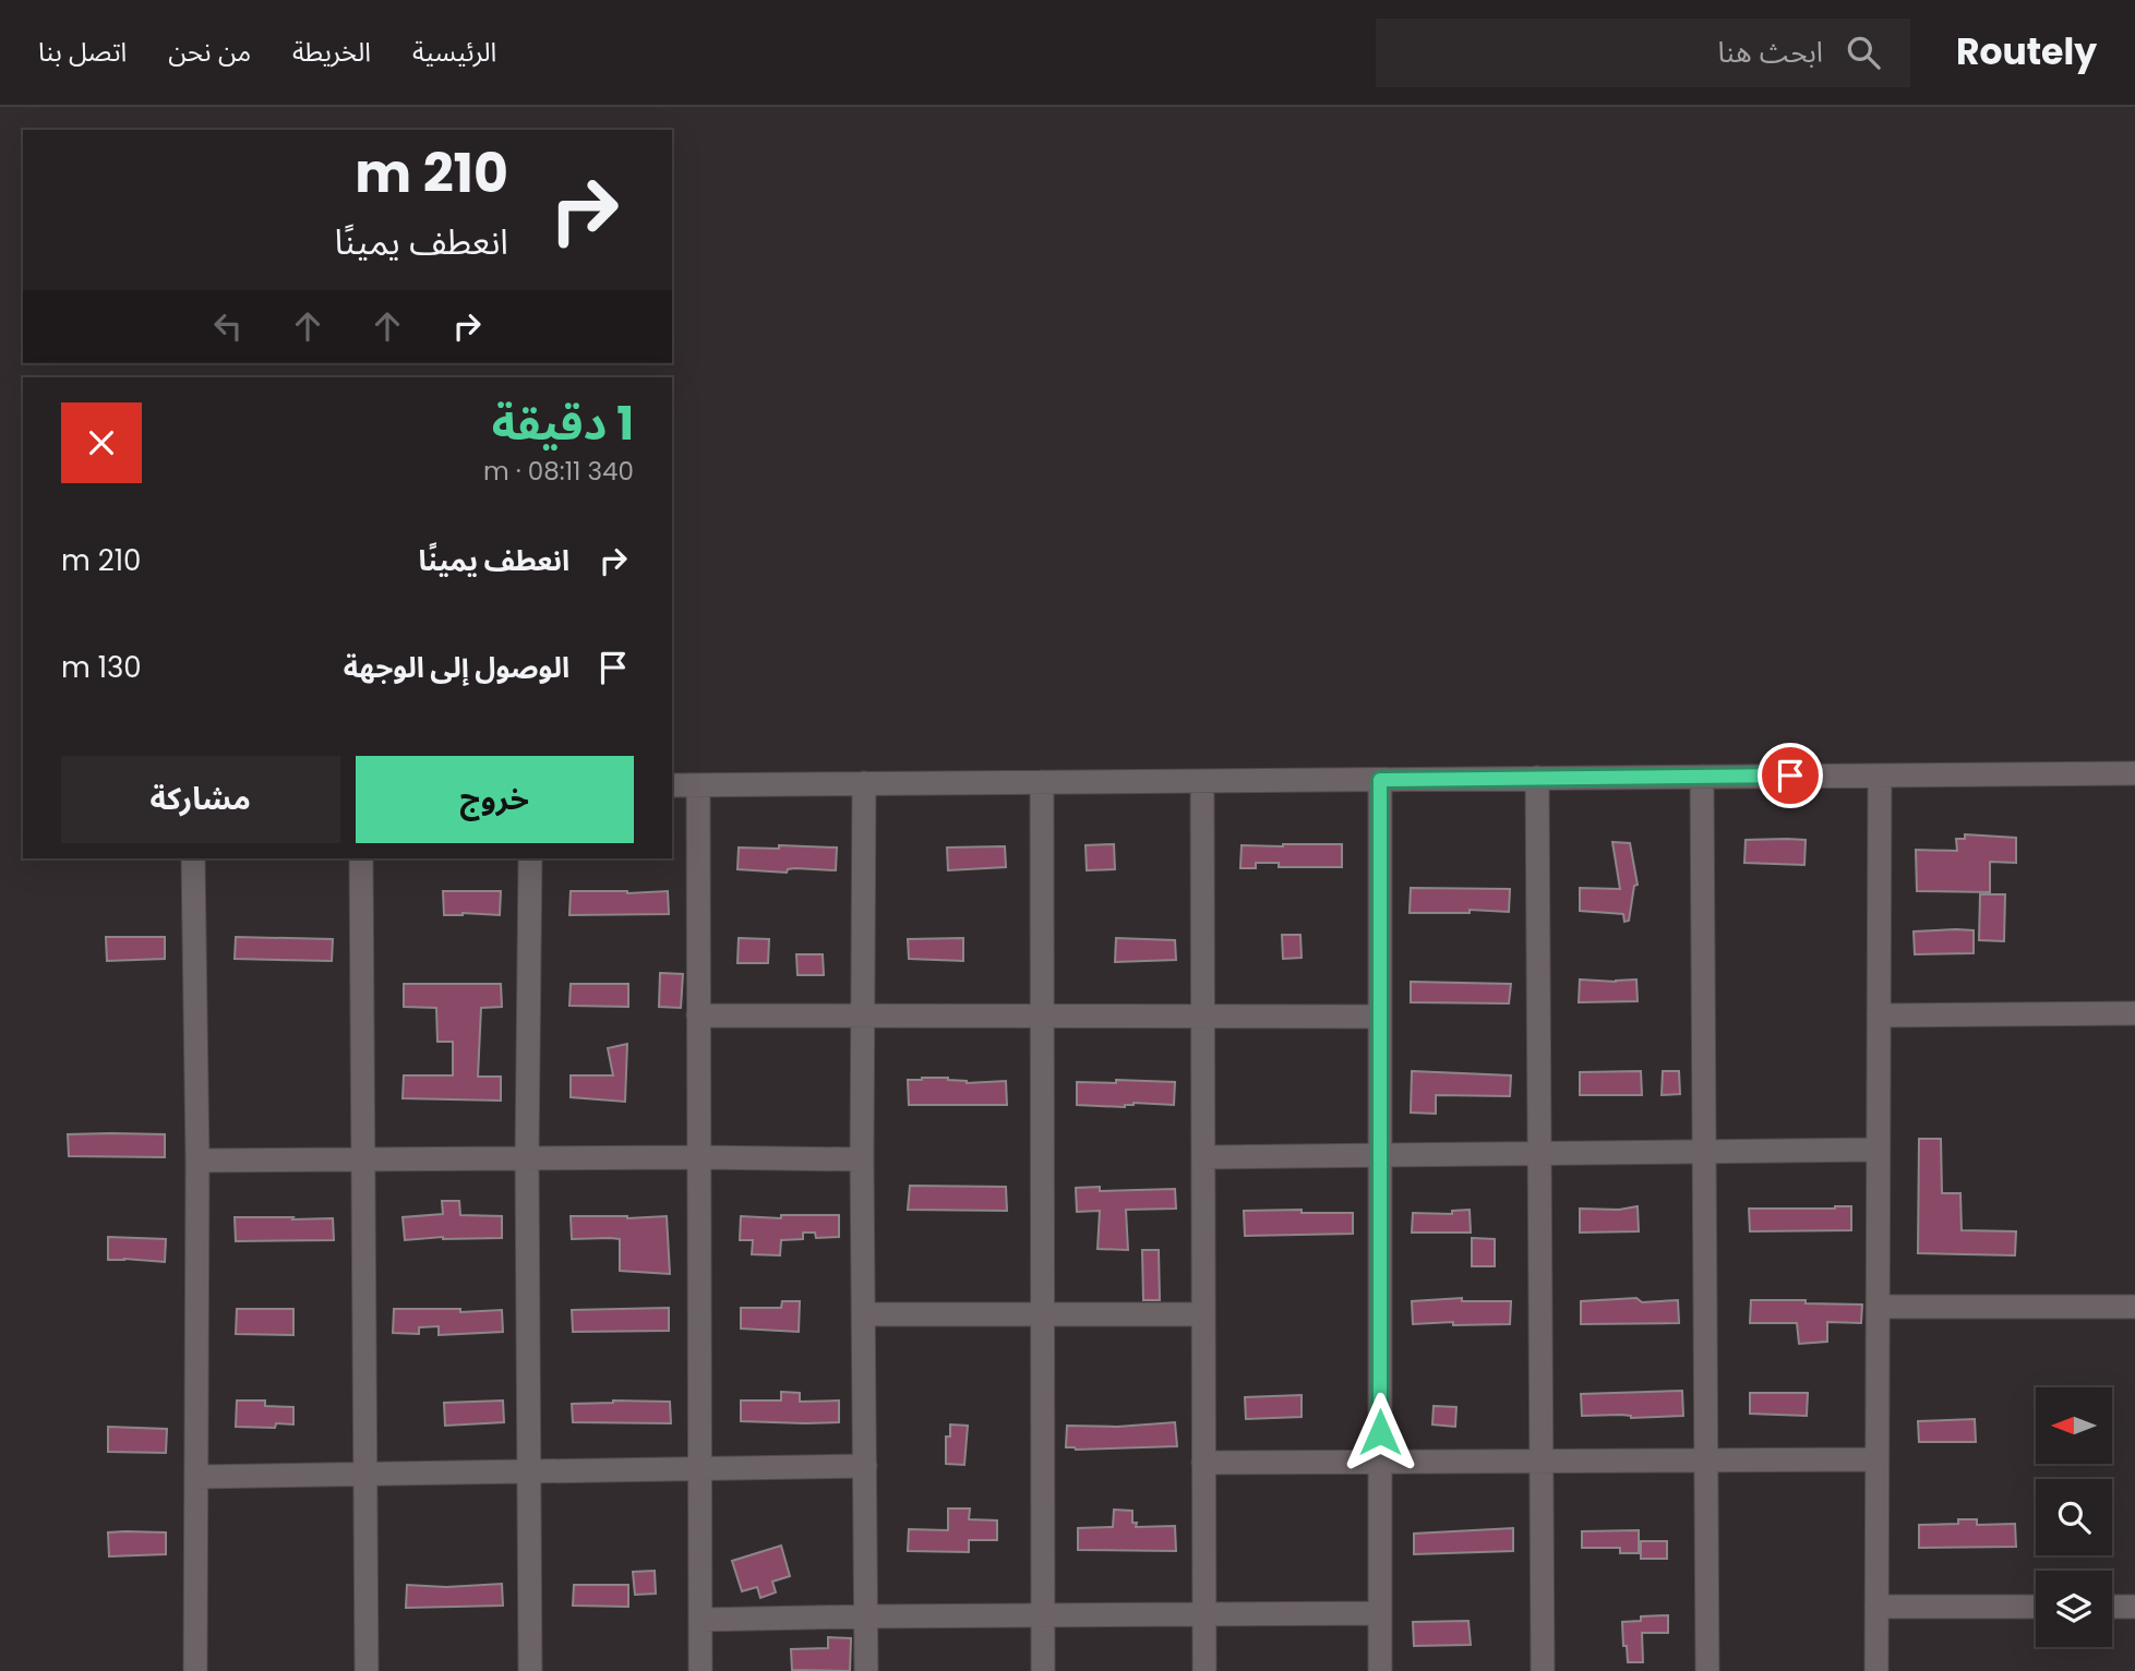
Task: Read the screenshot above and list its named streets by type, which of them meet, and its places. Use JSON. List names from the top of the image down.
{
  "north": "left",
  "page": {
    "header": "Routely",
    "search": "ابحث هنا",
    "nav": [
      "الرئيسية",
      "الخريطة",
      "من نحن",
      "اتصل بنا"
    ],
    "turn": ["210 m", "انعطف يمينًا"],
    "heading": ["1 دقيقة", "340 m · 08:11"],
    "list": [
      {
        "name": "انعطف يمينًا",
        "value": "210 m"
      },
      {
        "name": "الوصول إلى الوجهة",
        "value": "130 m"
      }
    ],
    "buttons": ["خروج", "مشاركة"]
  }
}
